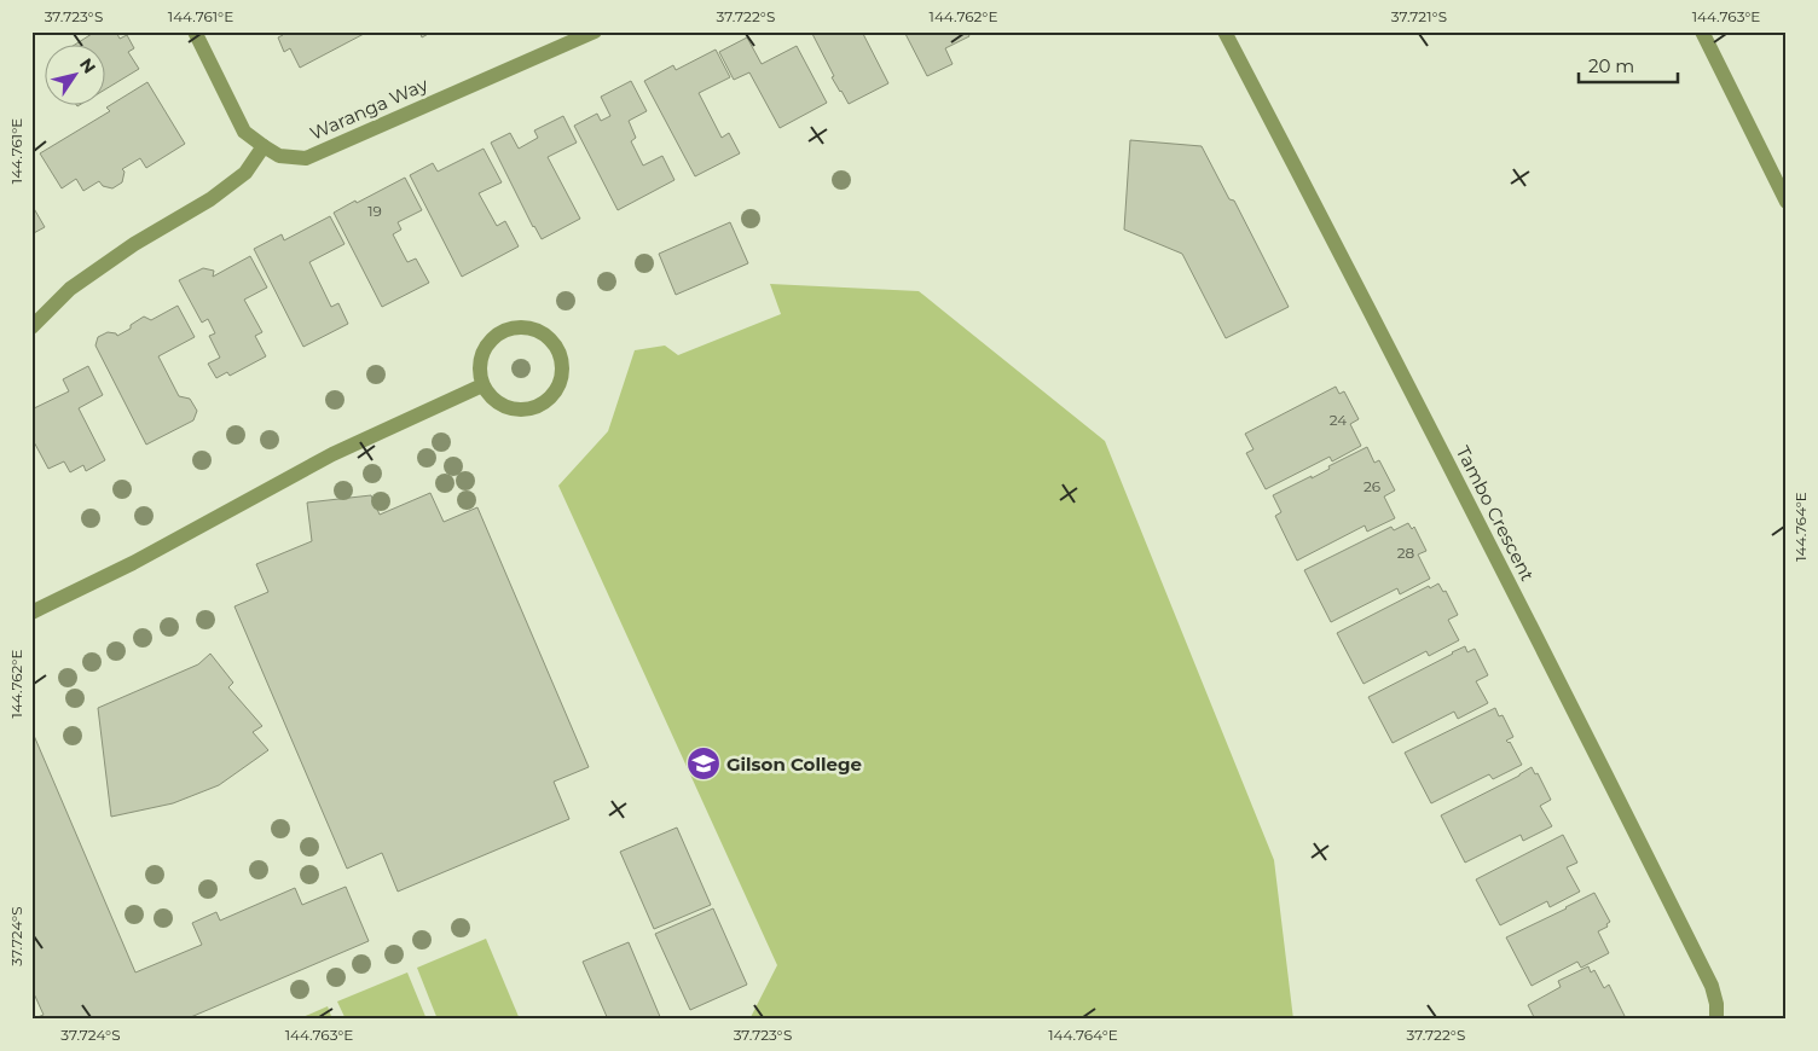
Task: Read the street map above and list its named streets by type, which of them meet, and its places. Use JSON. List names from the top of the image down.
{
  "streets": {
    "street": ["Waranga Way", "Tambo Crescent"]
  },
  "places": {
    "school or university": ["Gilson College"]
  },
  "house_numbers": [
    "19",
    "24",
    "26",
    "28"
  ],
  "scale_bar": "20 m",
  "north": "top right",
  "coordinates": [
    "37.723°S",
    "144.761°E",
    "37.722°S",
    "144.762°E",
    "37.721°S",
    "144.763°E",
    "144.764°E",
    "37.724°S"
  ]
}
